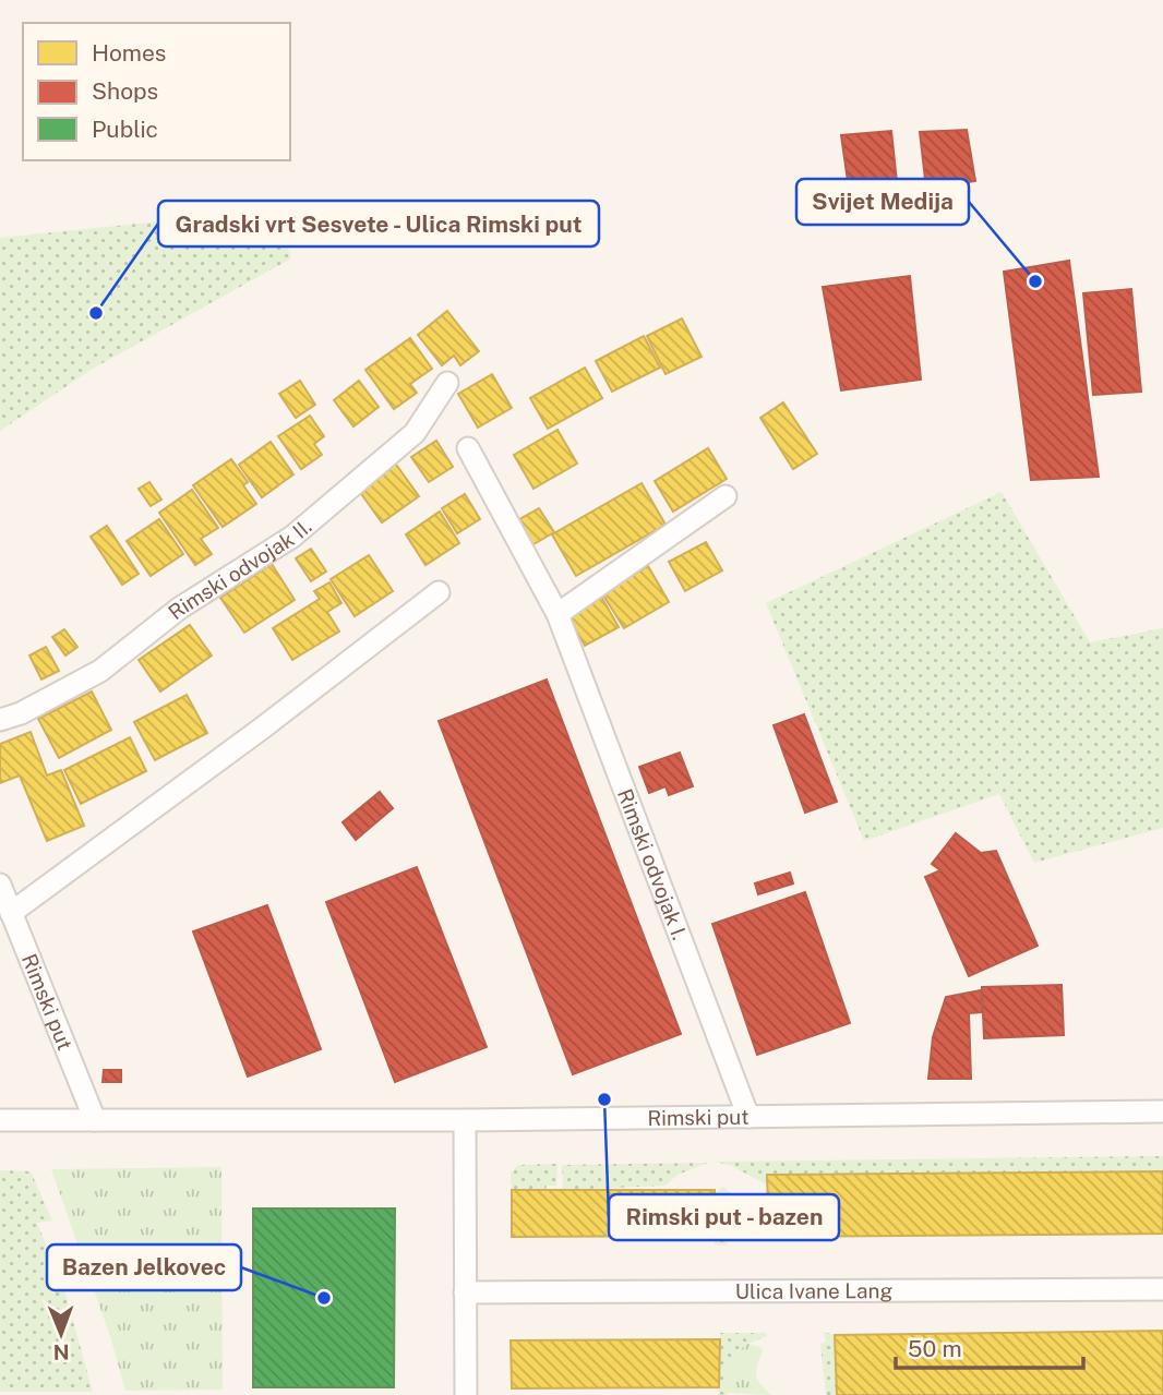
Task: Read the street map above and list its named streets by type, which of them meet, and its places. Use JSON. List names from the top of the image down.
{
  "streets": {
    "street": [
      "Rimski odvojak II.",
      "Rimski odvojak I.",
      "Rimski put",
      "Ulica Ivane Lang"
    ]
  },
  "crossings": [
    ["Rimski odvojak I.", "Rimski put"]
  ],
  "places": [
    "Svijet Medija",
    "Gradski vrt Sesvete - Ulica Rimski put",
    "Rimski put - bazen",
    "Bazen Jelkovec"
  ],
  "legend": ["Homes", "Shops", "Public"],
  "scale_bar": "50 m",
  "north": "bottom"
}
